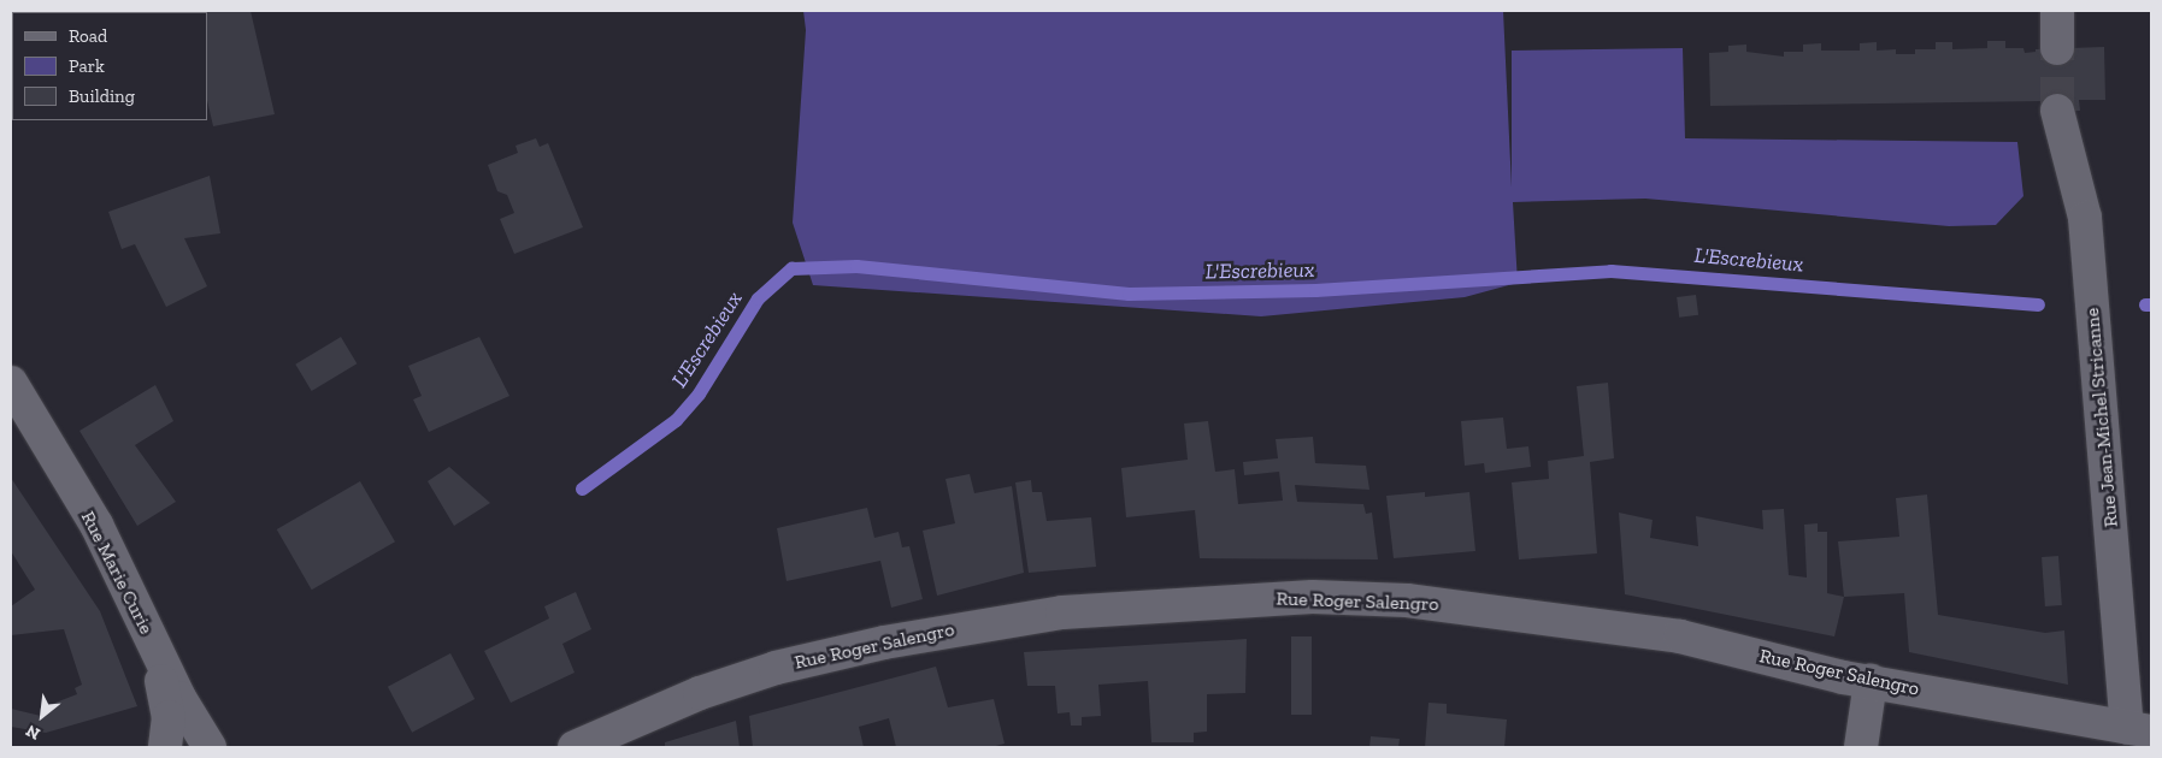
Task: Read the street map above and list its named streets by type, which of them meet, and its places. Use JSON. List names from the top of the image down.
{
  "streets": {
    "street": ["Rue Jean-Michel Stricanne", "Rue Marie Curie", "Rue Roger Salengro"]
  },
  "crossings": [
    ["Rue Jean-Michel Stricanne", "Rue Roger Salengro"]
  ],
  "water": ["L'Escrebieux"],
  "legend": ["Road", "Park", "Building"],
  "north": "bottom left"
}
